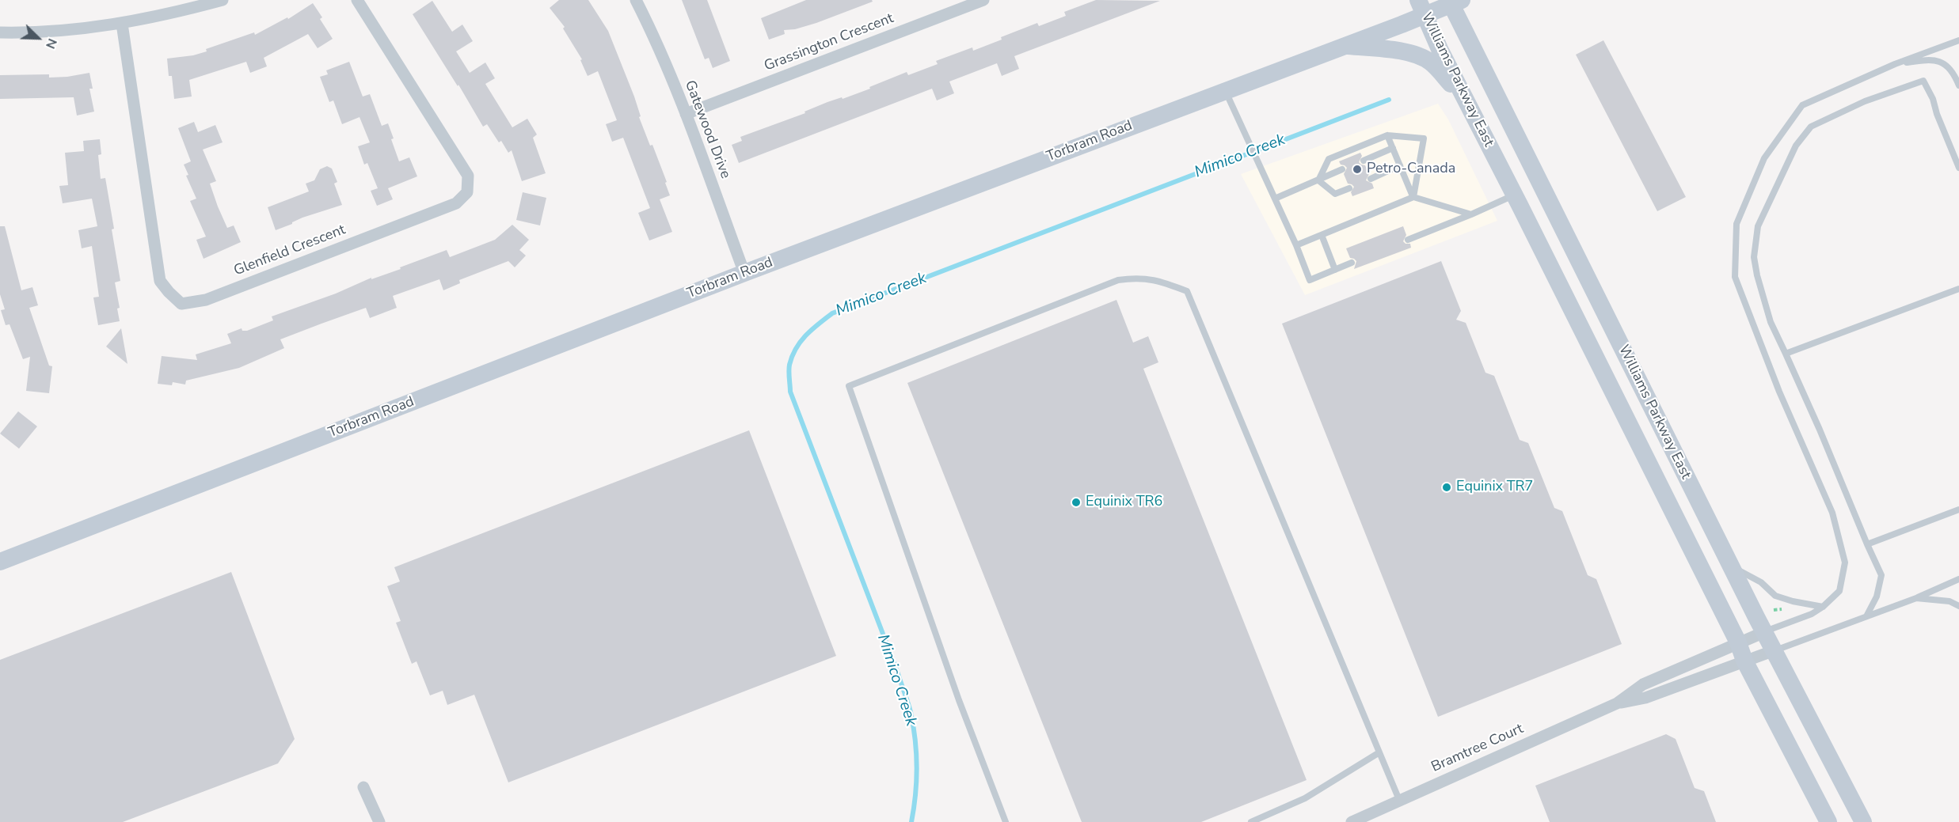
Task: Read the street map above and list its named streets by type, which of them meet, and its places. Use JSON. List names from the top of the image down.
{
  "streets": {
    "main road": ["Williams Parkway East", "Torbram Road"],
    "street": [
      "Grassington Crescent",
      "Gatewood Drive",
      "Glenfield Crescent",
      "Bramtree Court"
    ]
  },
  "crossings": [
    ["Grassington Crescent", "Gatewood Drive"],
    ["Williams Parkway East", "Torbram Road"],
    ["Williams Parkway East", "Bramtree Court"],
    ["Gatewood Drive", "Torbram Road"]
  ],
  "water": ["Mimico Creek"],
  "places": ["Petro-Canada", "Equinix TR7", "Equinix TR6"],
  "north": "bottom right"
}
